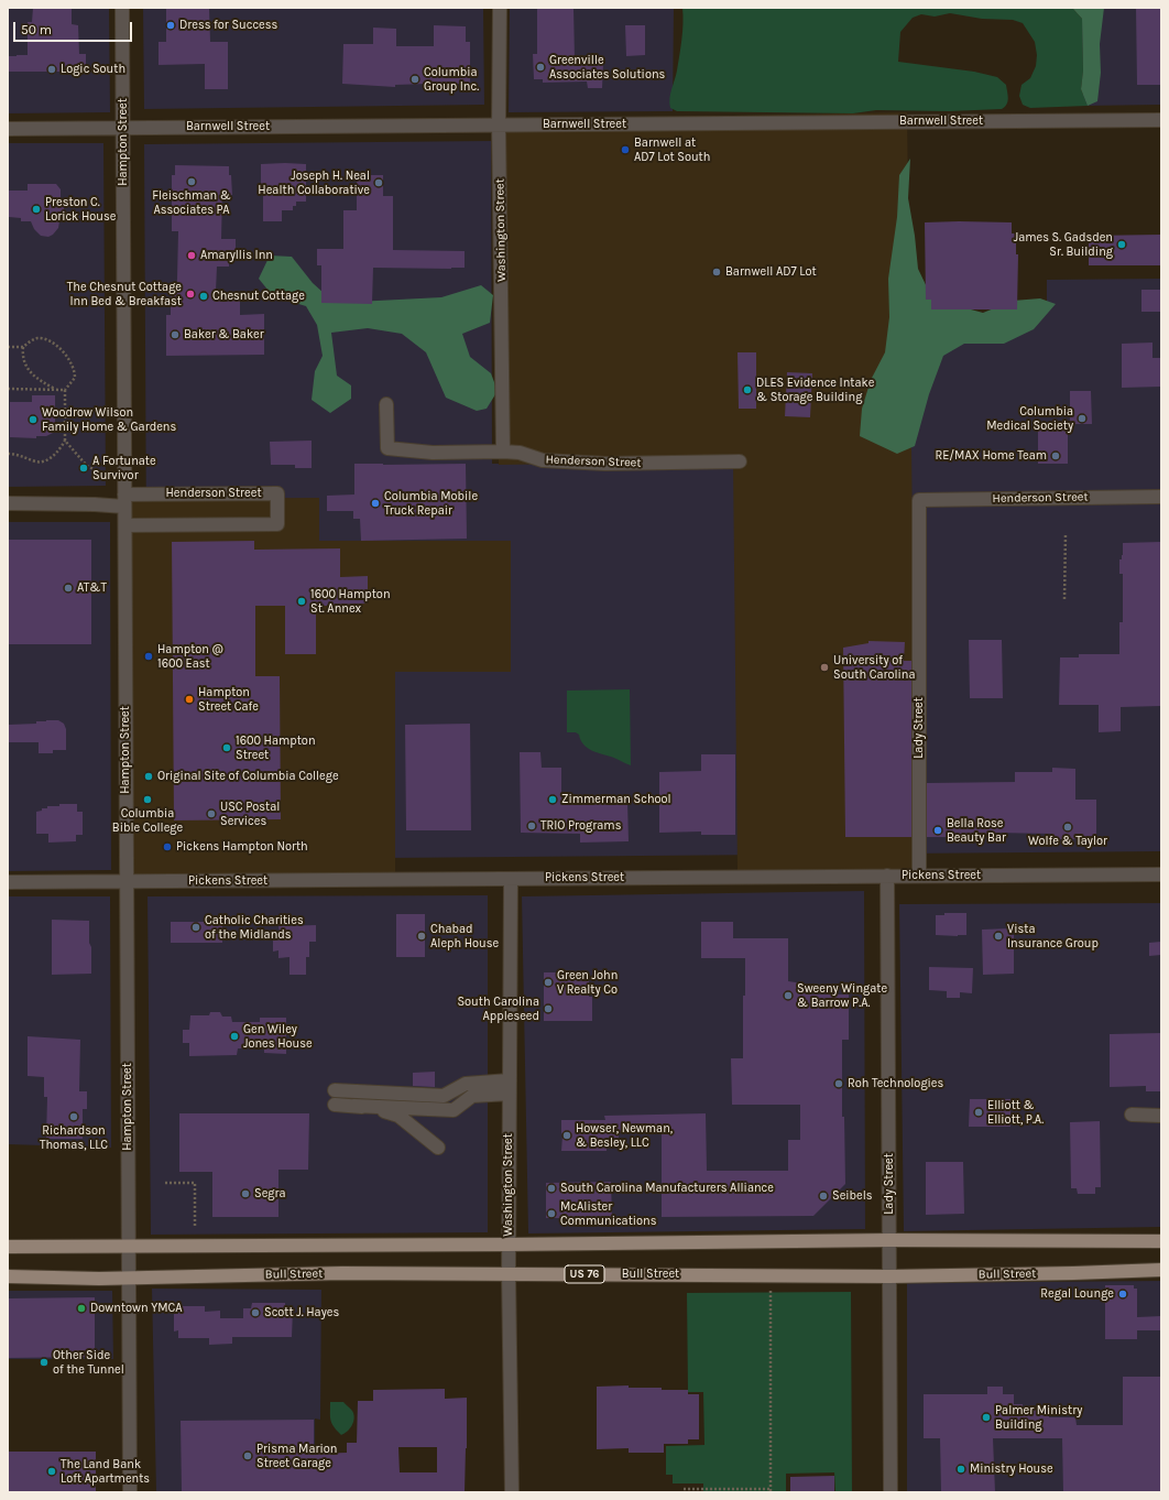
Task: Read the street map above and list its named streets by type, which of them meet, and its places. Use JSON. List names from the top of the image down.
{
  "streets": {
    "main road": ["Bull Street", "US 76"],
    "street": [
      "Barnwell Street",
      "Hampton Street",
      "Washington Street",
      "Henderson Street",
      "Lady Street",
      "Pickens Street"
    ]
  },
  "crossings": [
    ["Barnwell Street", "Hampton Street"],
    ["Barnwell Street", "Washington Street"],
    ["Hampton Street", "Henderson Street"],
    ["Hampton Street", "Pickens Street"],
    ["Hampton Street", "Bull Street"],
    ["Washington Street", "Henderson Street"],
    ["Washington Street", "Pickens Street"],
    ["Washington Street", "Bull Street"],
    ["Henderson Street", "Lady Street"],
    ["Lady Street", "Pickens Street"],
    ["Lady Street", "Bull Street"]
  ],
  "places": [
    "Dress for Success",
    "Greenville Associates Solutions",
    "Logic South",
    "Columbia Group Inc.",
    "Barnwell at AD7 Lot South",
    "Fleischman & Associates PA",
    "Joseph H. Neal Health Collaborative",
    "Preston C. Lorick House",
    "James S. Gadsden Sr. Building",
    "Amaryllis Inn",
    "Barnwell AD7 Lot",
    "The Chesnut Cottage Inn Bed & Breakfast",
    "Chesnut Cottage",
    "Baker & Baker",
    "DLES Evidence Intake & Storage Building",
    "Columbia Medical Society",
    "Woodrow Wilson Family Home & Gardens",
    "RE/MAX Home Team",
    "A Fortunate Survivor",
    "Columbia Mobile Truck Repair",
    "AT&T",
    "1600 Hampton St. Annex",
    "Hampton @ 1600 East",
    "University of South Carolina",
    "Hampton Street Cafe",
    "1600 Hampton Street",
    "Original Site of Columbia College",
    "Columbia Bible College",
    "Zimmerman School",
    "USC Postal Services",
    "TRIO Programs",
    "Wolfe & Taylor",
    "Bella Rose Beauty Bar",
    "Pickens Hampton North",
    "Catholic Charities of the Midlands",
    "Chabad Aleph House",
    "Vista Insurance Group",
    "Green John V Realty Co",
    "Sweeny Wingate & Barrow P.A.",
    "South Carolina Appleseed",
    "Gen Wiley Jones House",
    "Roh Technologies",
    "Elliott & Elliott, P.A.",
    "Richardson Thomas, LLC",
    "Howser, Newman, & Besley, LLC",
    "South Carolina Manufacturers Alliance",
    "Segra",
    "Seibels",
    "McAlister Communications",
    "Regal Lounge",
    "Downtown YMCA",
    "Scott J. Hayes",
    "Other Side of the Tunnel",
    "Palmer Ministry Building",
    "Prisma Marion Street Garage",
    "Ministry House",
    "The Land Bank Loft Apartments"
  ],
  "scale_bar": "50 m"
}
